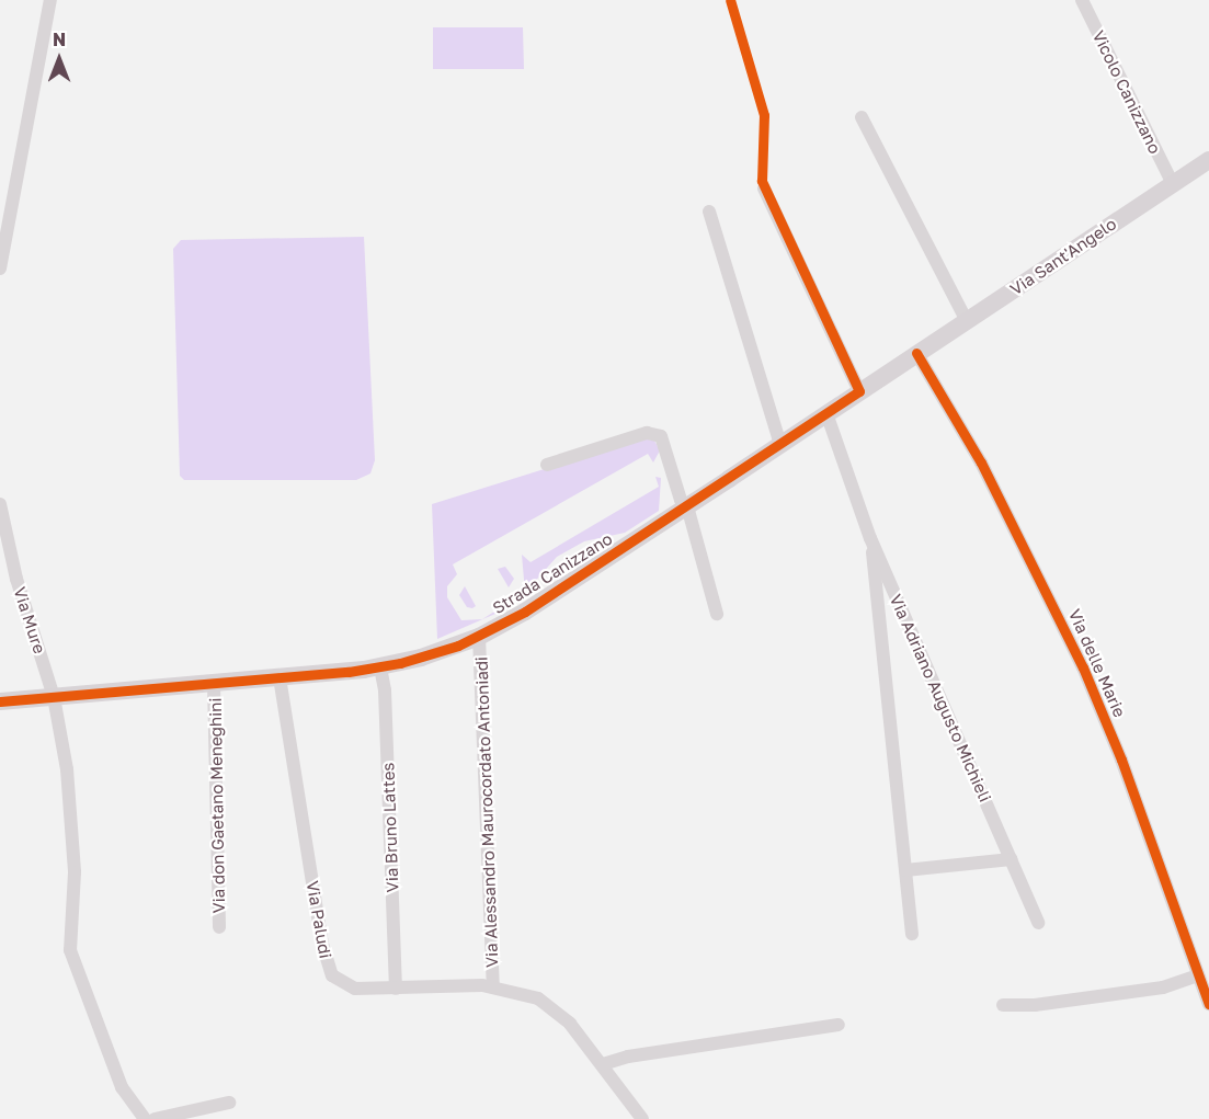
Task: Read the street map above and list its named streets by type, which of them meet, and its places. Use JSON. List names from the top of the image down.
{
  "streets": {
    "street": [
      "Vicolo Canizzano",
      "Via Sant'Angelo",
      "Strada Canizzano",
      "Via Mure",
      "Via delle Marie",
      "Via Adriano Augusto Michieli",
      "Via don Gaetano Meneghini",
      "Via Alessandro Maurocordato Antoniadi",
      "Via Bruno Lattes",
      "Via Paludi"
    ]
  },
  "crossings": [
    ["Vicolo Canizzano", "Via Sant'Angelo"],
    ["Via Sant'Angelo", "Strada Canizzano"],
    ["Via Sant'Angelo", "Via delle Marie"],
    ["Strada Canizzano", "Via Mure"],
    ["Strada Canizzano", "Via delle Marie"],
    ["Strada Canizzano", "Via Adriano Augusto Michieli"],
    ["Strada Canizzano", "Via don Gaetano Meneghini"],
    ["Strada Canizzano", "Via Alessandro Maurocordato Antoniadi"],
    ["Strada Canizzano", "Via Bruno Lattes"],
    ["Strada Canizzano", "Via Paludi"],
    ["Via Alessandro Maurocordato Antoniadi", "Via Paludi"],
    ["Via Bruno Lattes", "Via Paludi"]
  ],
  "north": "top"
}
